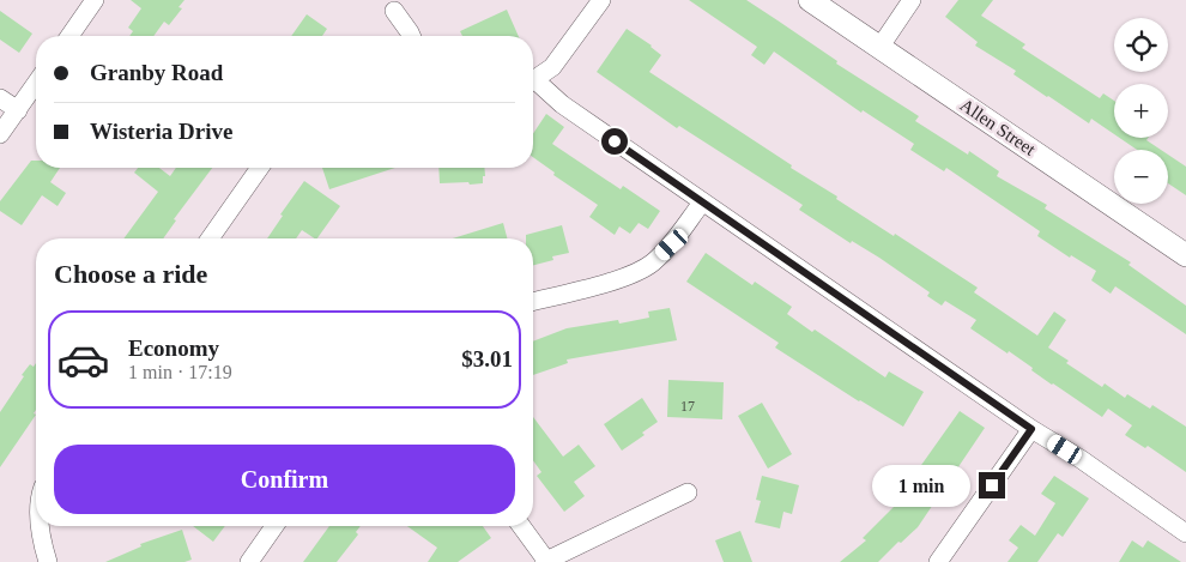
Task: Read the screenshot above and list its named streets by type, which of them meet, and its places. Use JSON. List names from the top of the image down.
{
  "streets": {
    "street": ["Allen Street"]
  },
  "house_numbers": ["17"],
  "page": {
    "map_buttons": ["+", "−"],
    "banner": ["Granby Road", "Wisteria Drive"],
    "heading": "Choose a ride",
    "list": [
      {
        "name": "Economy",
        "note": "1 min · 17:19",
        "value": "$3.01"
      }
    ],
    "buttons": "Confirm",
    "bubble": "1 min"
  }
}
